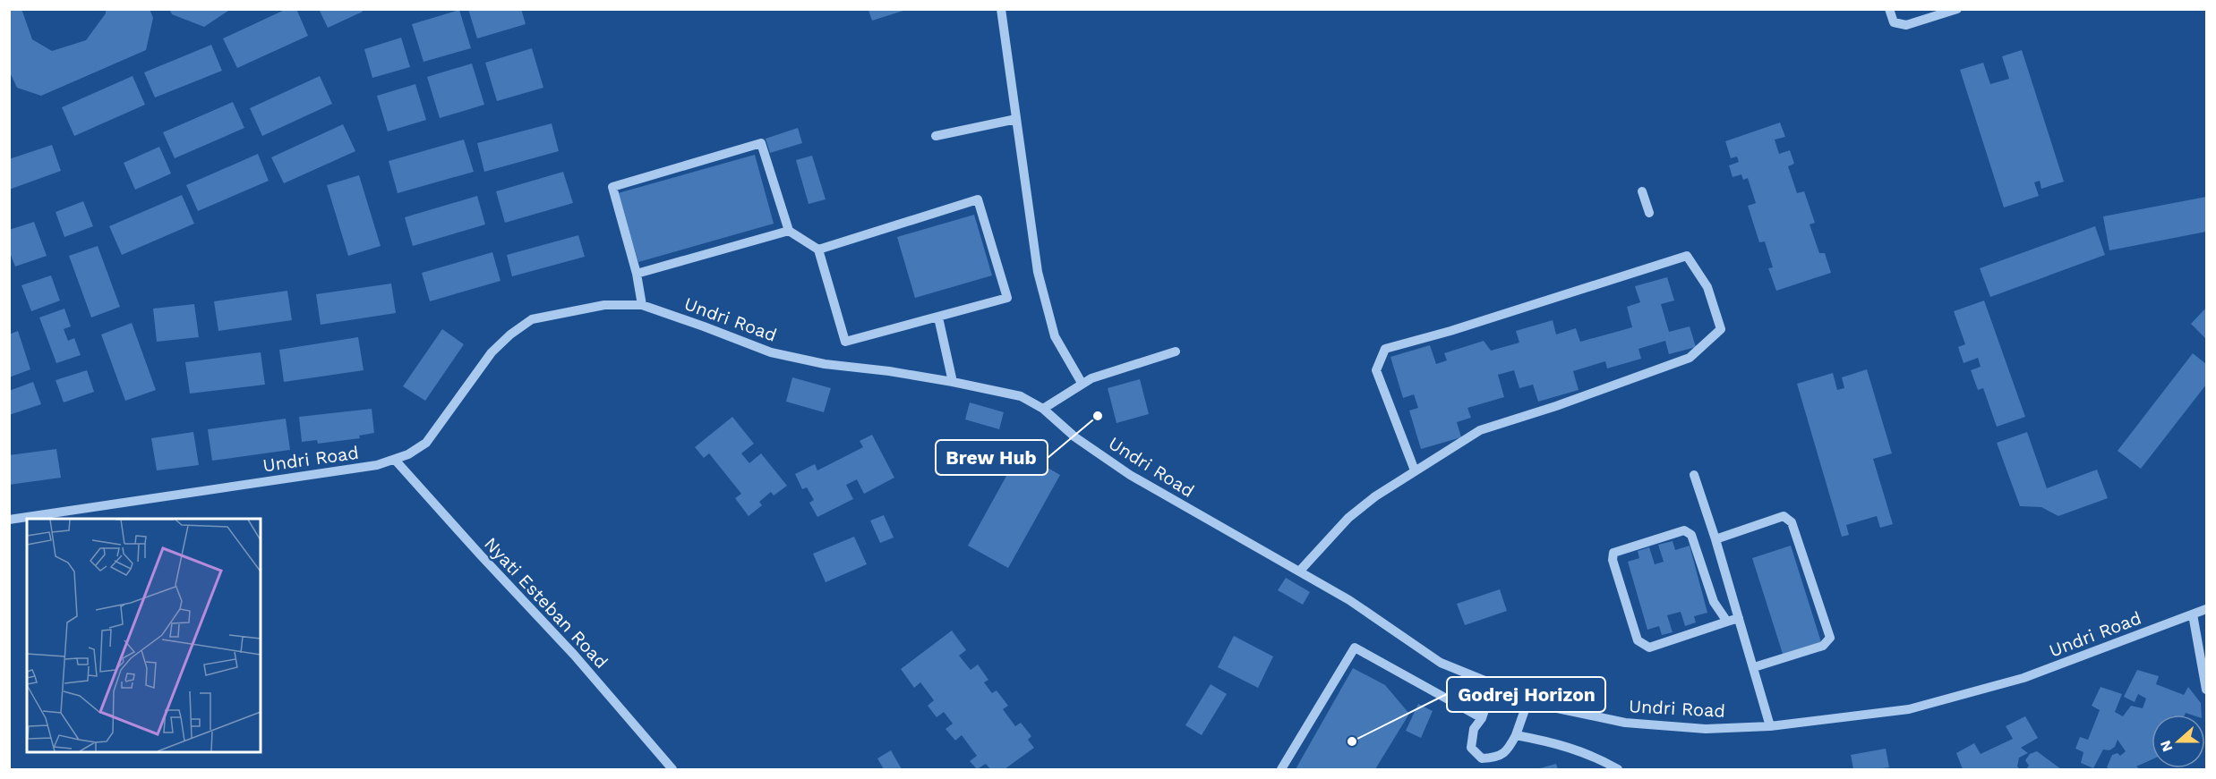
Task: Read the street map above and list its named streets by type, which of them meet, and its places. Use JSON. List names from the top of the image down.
{
  "streets": {
    "street": ["Undri Road", "Nyati Esteban Road"]
  },
  "crossings": [
    ["Undri Road", "Nyati Esteban Road"]
  ],
  "places": ["Brew Hub", "Godrej Horizon"],
  "north": "left"
}
